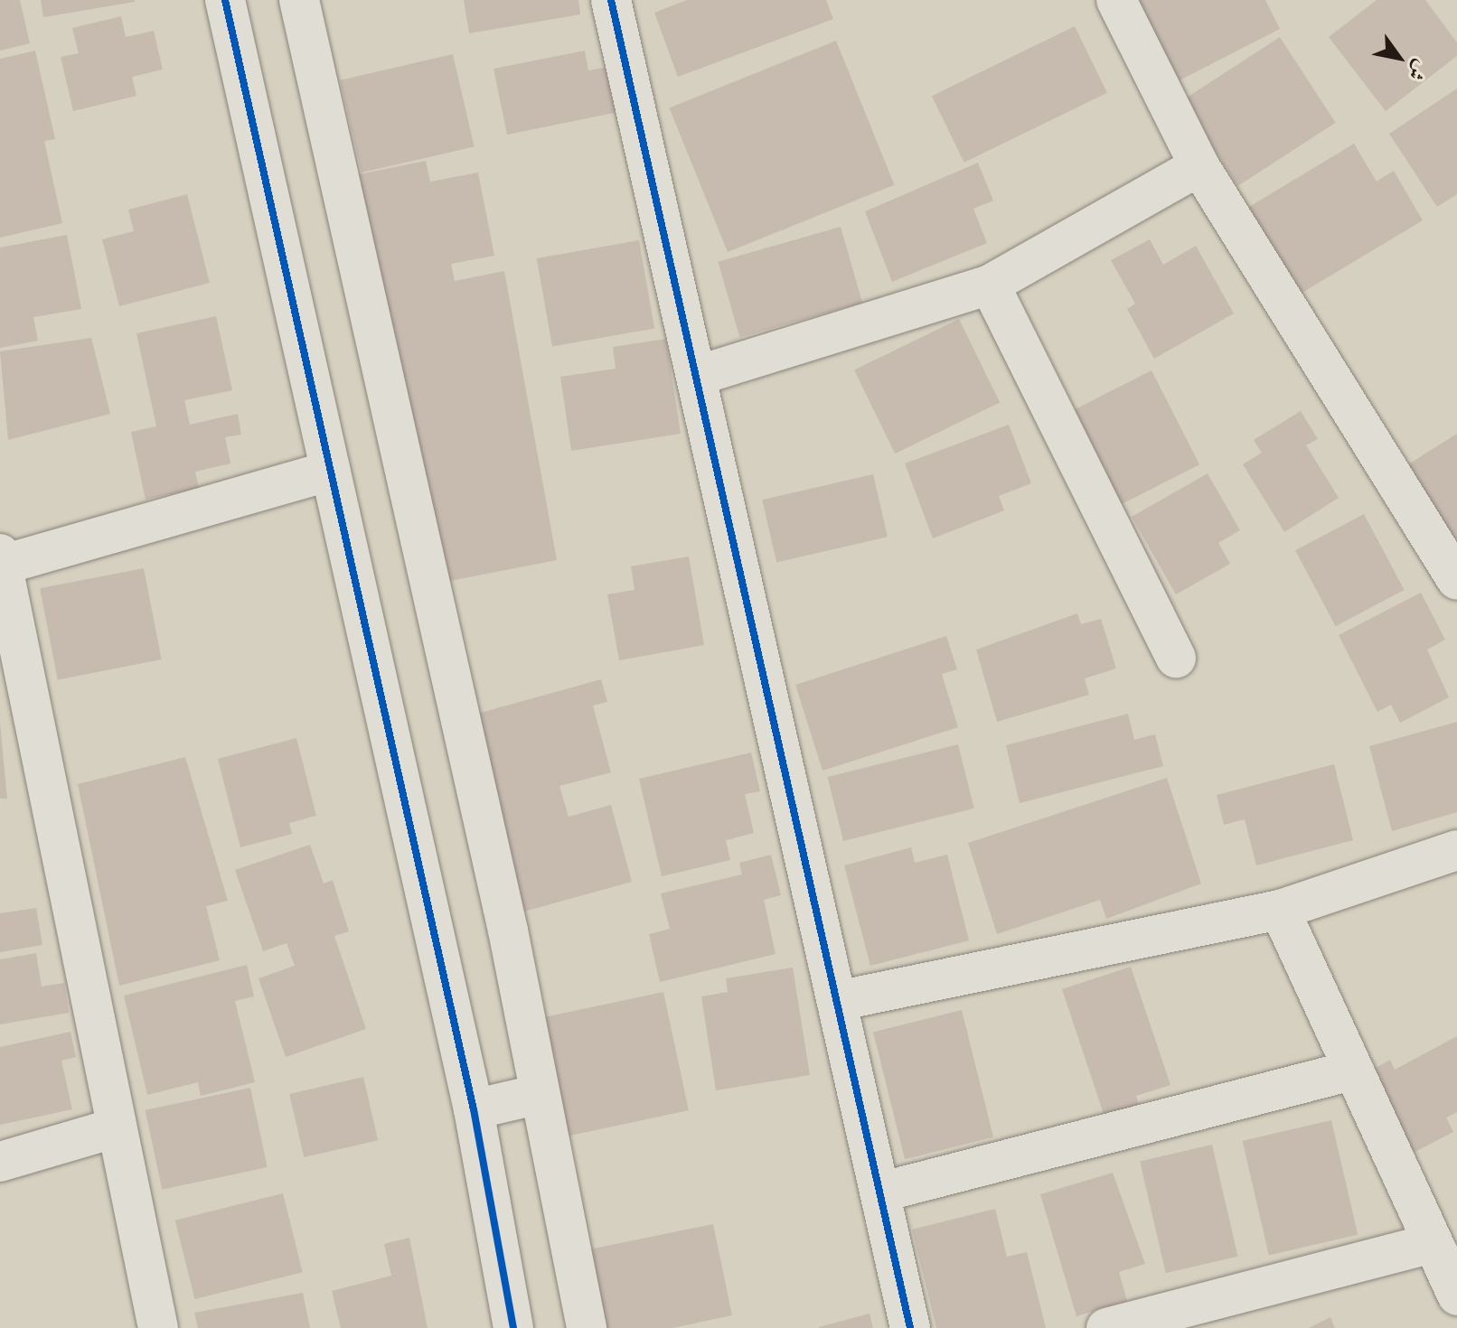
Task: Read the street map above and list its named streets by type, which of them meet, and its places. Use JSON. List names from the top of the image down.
{
  "north": "bottom right"
}
